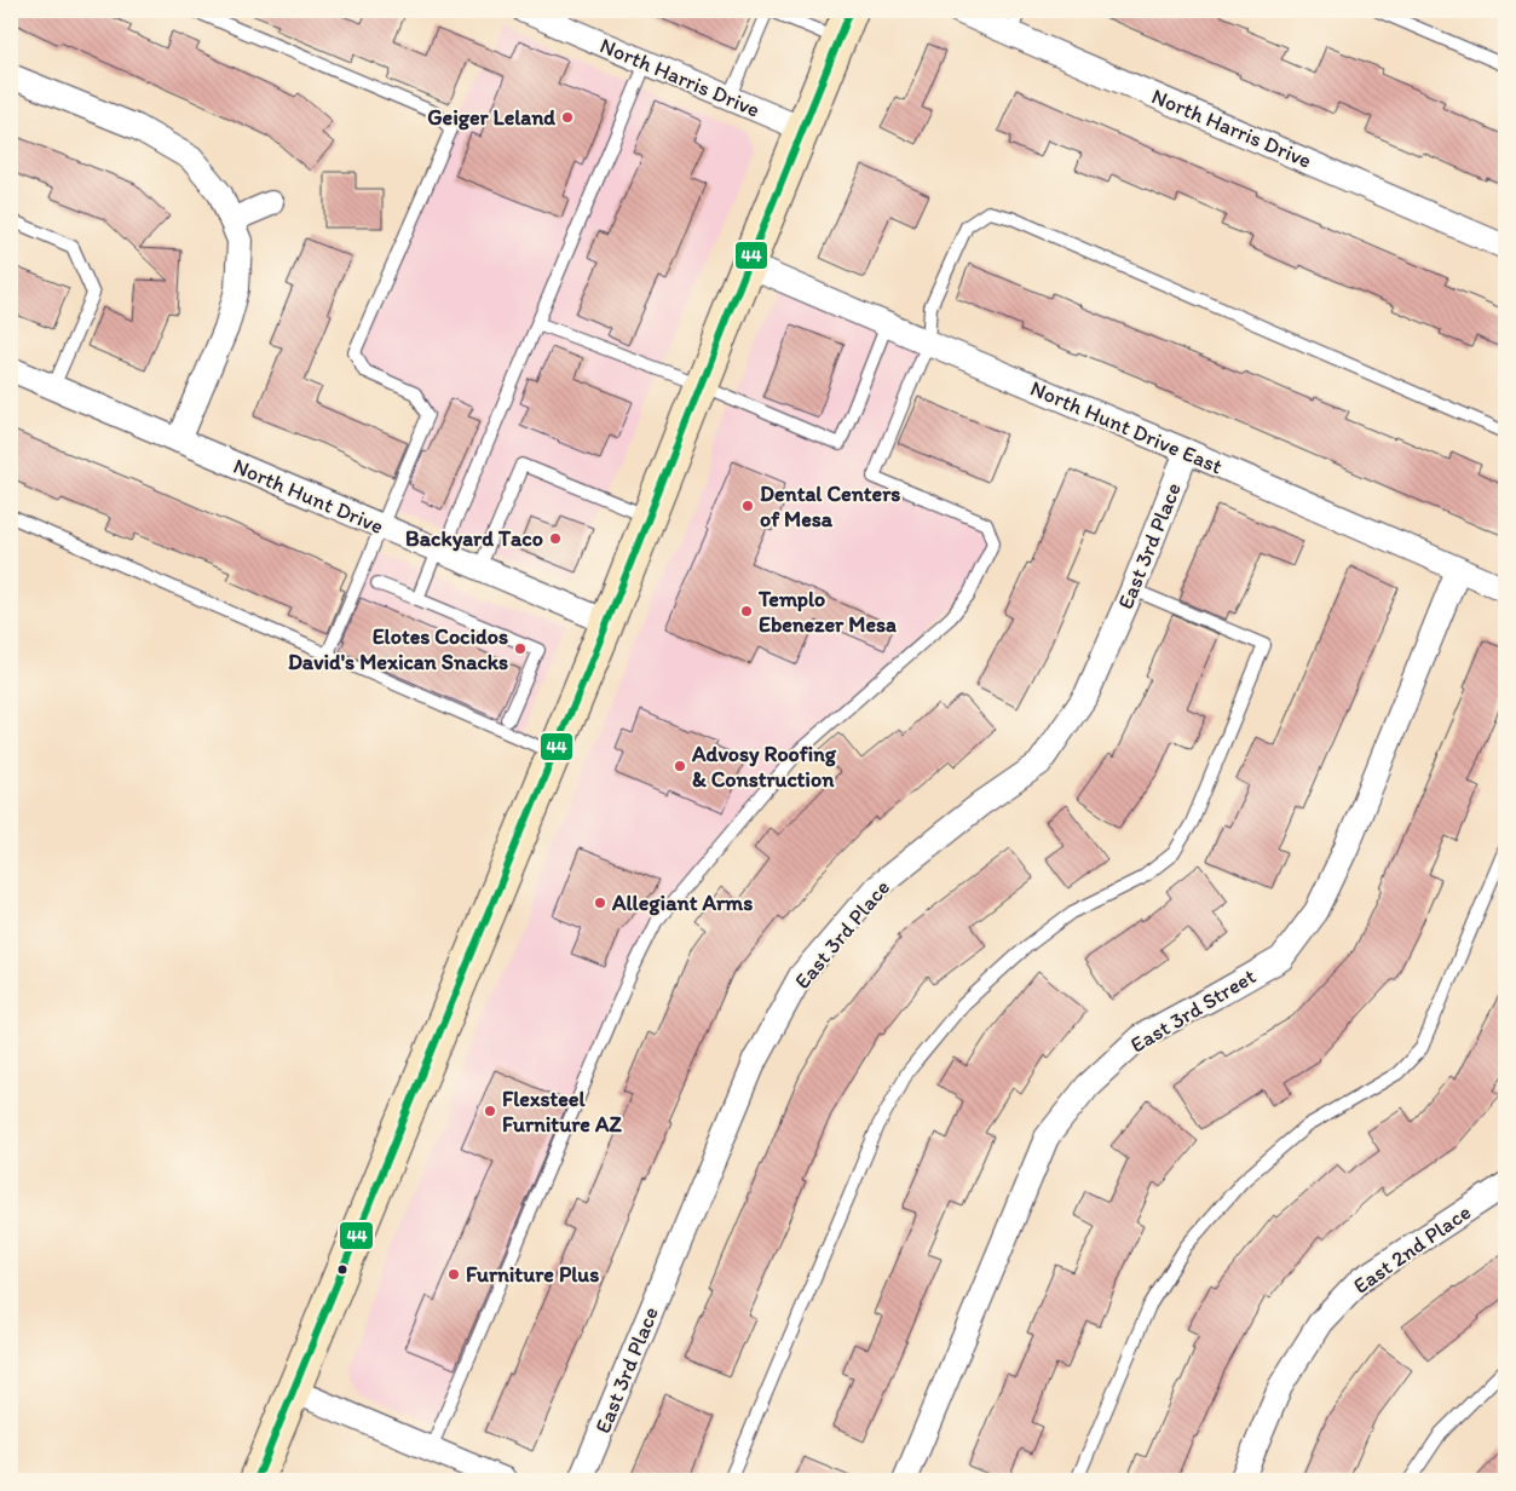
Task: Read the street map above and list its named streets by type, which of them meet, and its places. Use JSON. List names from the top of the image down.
{
  "streets": {
    "street": [
      "North Harris Drive",
      "North Hunt Drive East",
      "North Hunt Drive",
      "East 3rd Place",
      "East 3rd Street",
      "East 2nd Place"
    ]
  },
  "crossings": [
    ["North Hunt Drive East", "East 3rd Place"],
    ["North Hunt Drive East", "East 3rd Street"]
  ],
  "places": [
    "Geiger Leland",
    "Dental Centers of Mesa",
    "Backyard Taco",
    "Templo Ebenezer Mesa",
    "Elotes Cocidos David's Mexican Snacks",
    "Advosy Roofing & Construction",
    "Allegiant Arms",
    "Flexsteel Furniture AZ",
    "Furniture Plus"
  ],
  "lines": ["transit line 44"]
}
